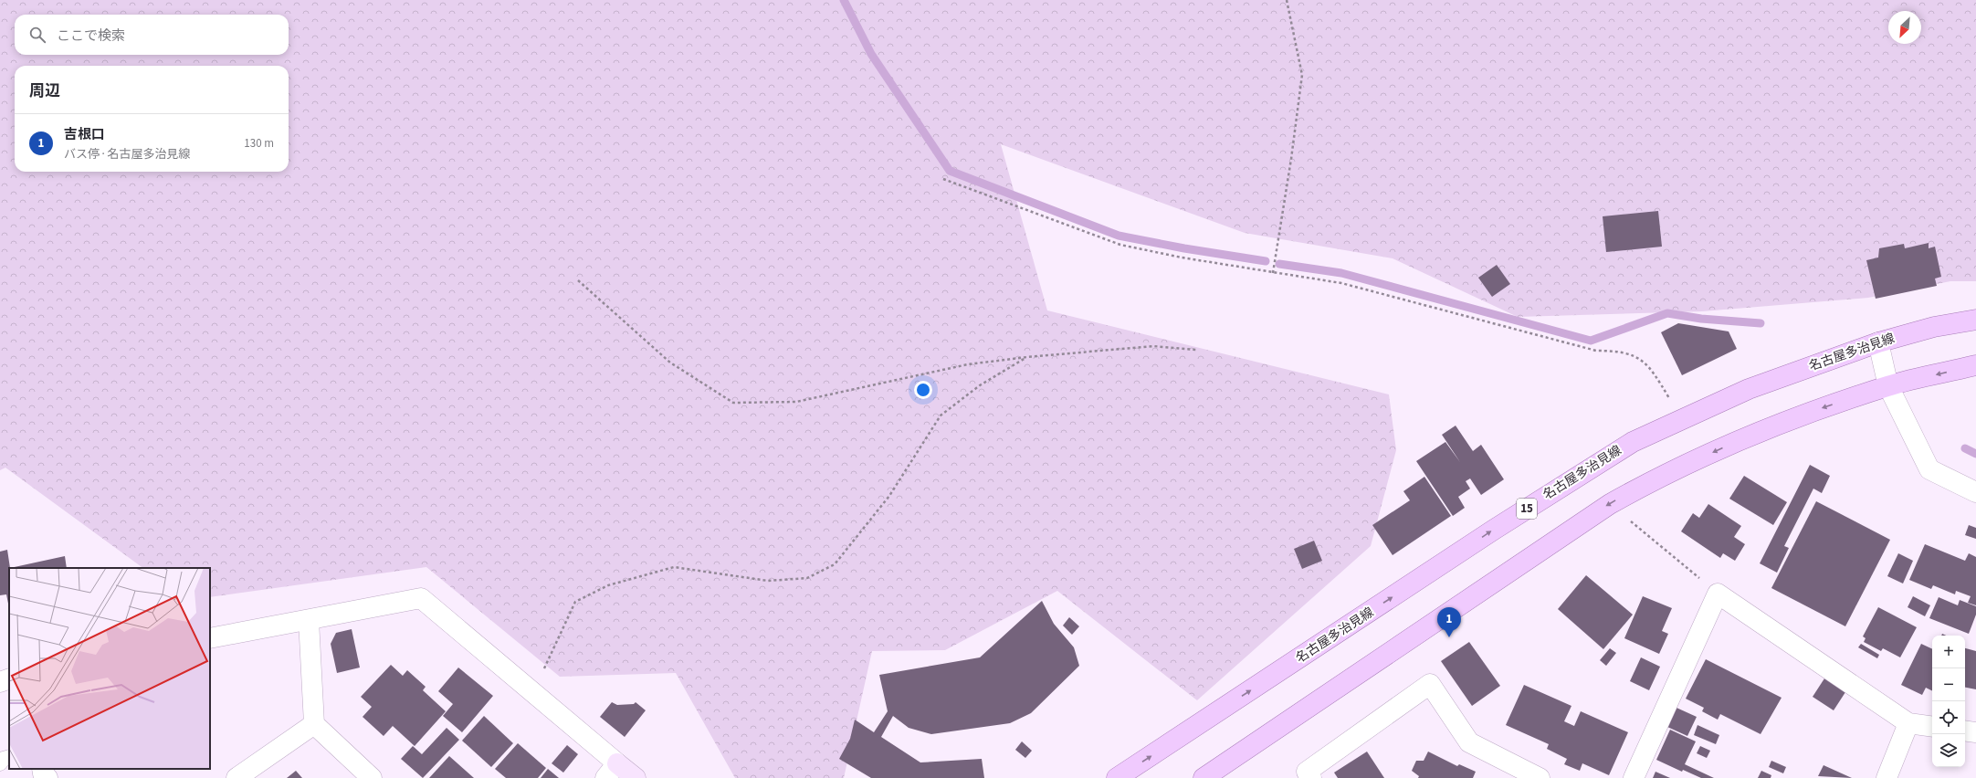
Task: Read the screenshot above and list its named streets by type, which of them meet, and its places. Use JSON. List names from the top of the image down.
{
  "streets": {
    "main road": ["名古屋多治見線", "15"]
  },
  "north": "bottom left",
  "page": {
    "search": "ここで検索",
    "heading": "周辺",
    "list": [
      {
        "mark": "1",
        "name": "吉根口",
        "note": "バス停 · 名古屋多治見線",
        "value": "130 m"
      }
    ],
    "pins": "1",
    "map_buttons": ["+", "−"]
  }
}
